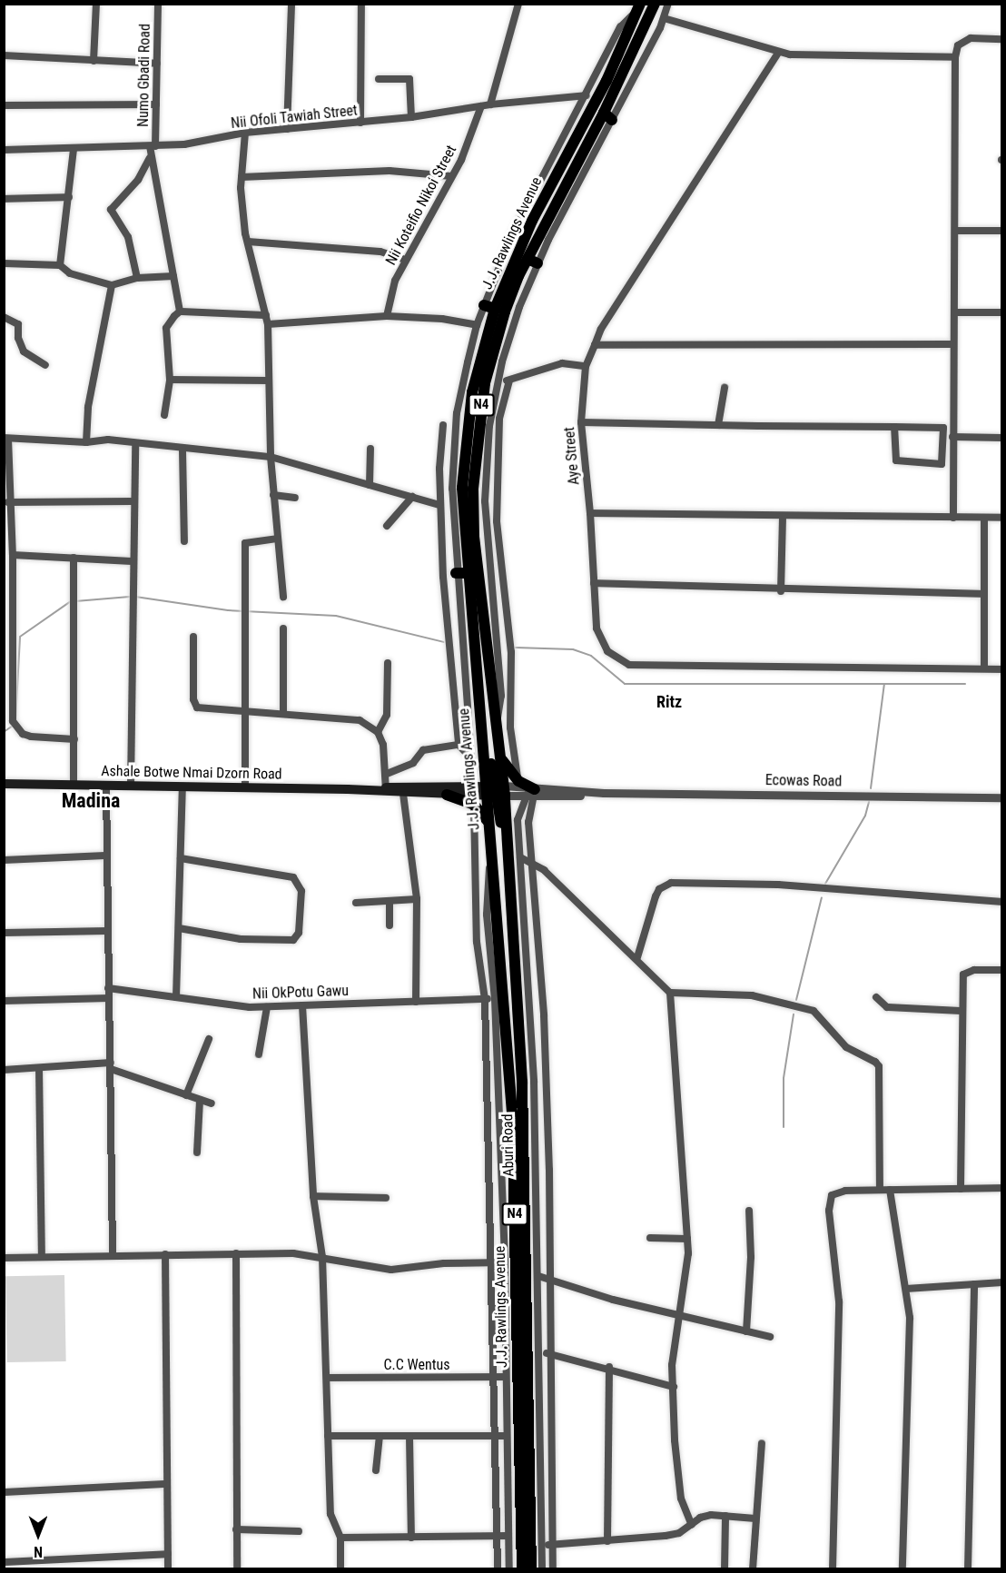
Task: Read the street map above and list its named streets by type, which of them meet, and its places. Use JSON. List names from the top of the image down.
{
  "streets": {
    "highway": ["J.J. Rawlings Avenue", "N4", "Aburi Road"],
    "main road": ["Ashale Botwe Nmai Dzorn Road"],
    "street": [
      "Numo Gbadi Road",
      "Nii Ofoli Tawiah Street",
      "Nii Koteifio Nikoi Street",
      "Aye Street",
      "Ecowas Road",
      "Nii OkPotu Gawu",
      "C.C Wentus"
    ]
  },
  "crossings": [
    ["Numo Gbadi Road", "Nii Ofoli Tawiah Street"],
    ["Nii Ofoli Tawiah Street", "Nii Koteifio Nikoi Street"],
    ["J.J. Rawlings Avenue", "Ecowas Road"],
    ["J.J. Rawlings Avenue", "Aburi Road"],
    ["Ecowas Road", "Aburi Road"]
  ],
  "districts": ["Ritz", "Madina"],
  "north": "bottom"
}
